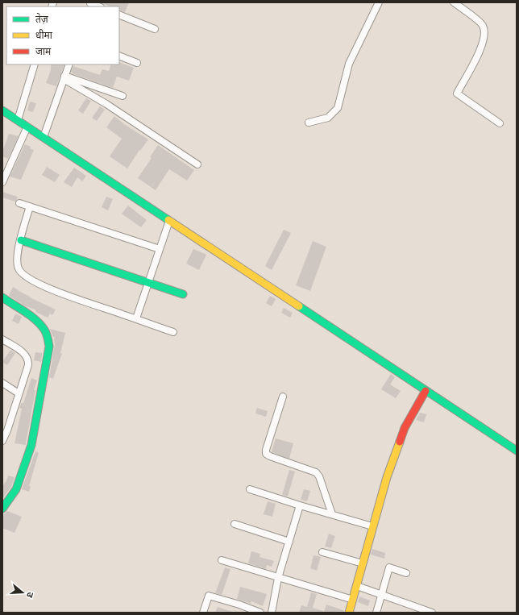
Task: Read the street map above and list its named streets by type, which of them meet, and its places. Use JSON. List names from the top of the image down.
{
  "legend": ["तेज़", "धीमा", "जाम"],
  "north": "right"
}
